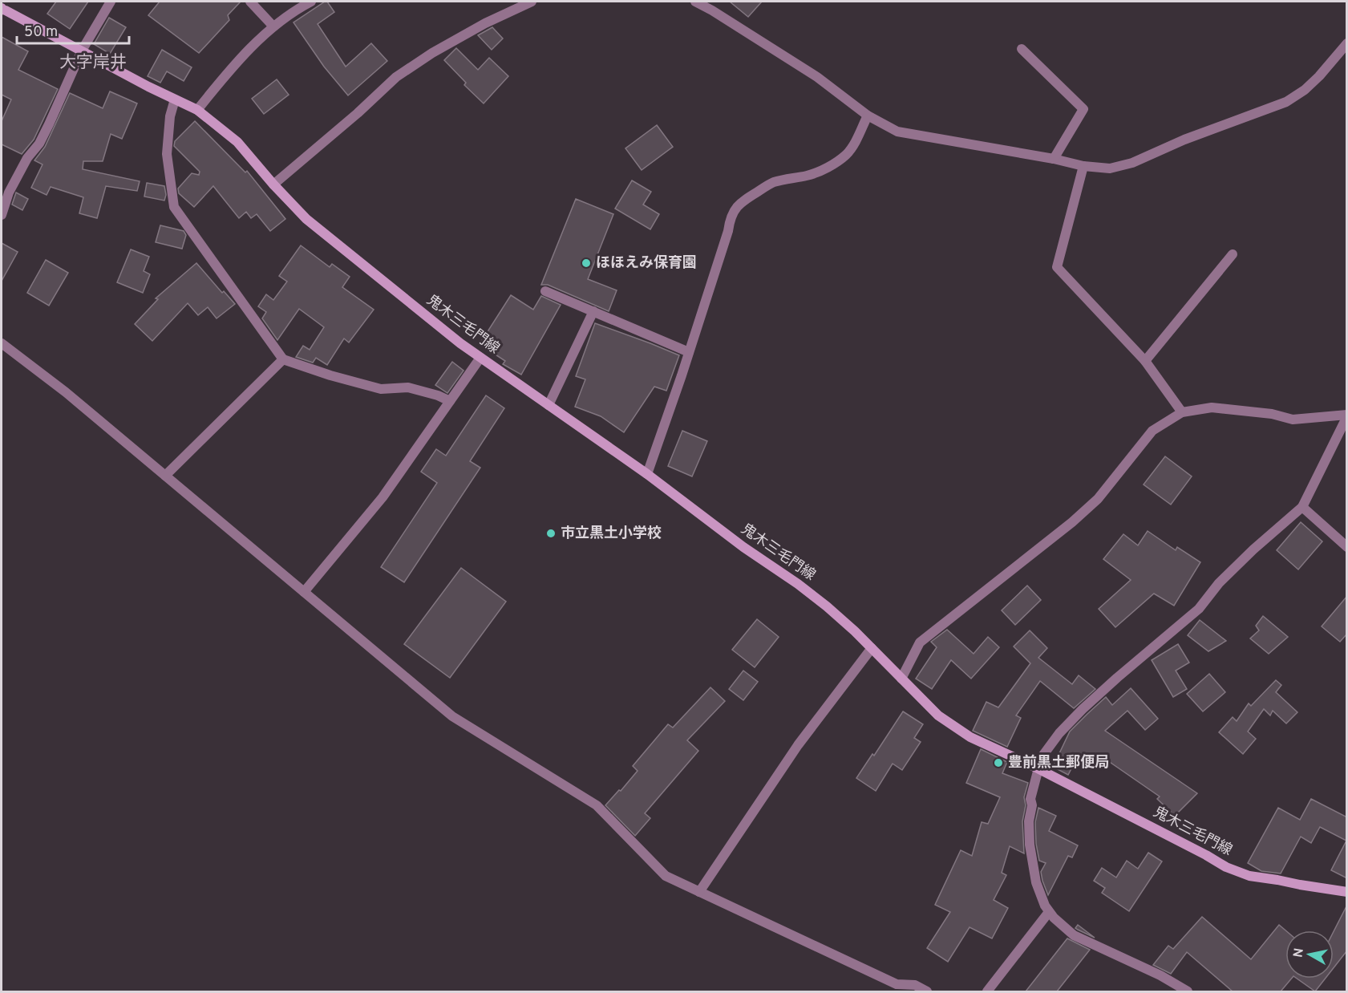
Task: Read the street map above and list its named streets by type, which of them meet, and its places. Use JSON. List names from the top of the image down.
{
  "streets": {
    "main road": ["鬼木三毛門線"]
  },
  "districts": ["大字岸井"],
  "places": ["ほほえみ保育園", "市立黒土小学校", "豊前黒土郵便局"],
  "scale_bar": "50 m",
  "north": "left"
}
